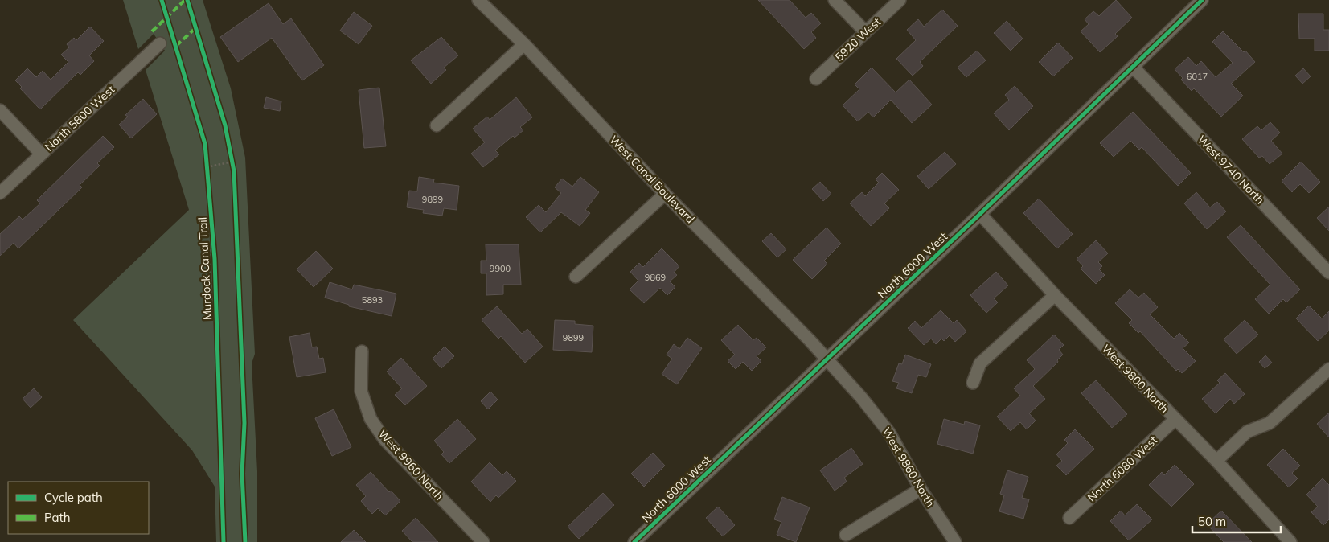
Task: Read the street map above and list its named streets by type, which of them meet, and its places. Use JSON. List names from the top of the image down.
{
  "streets": {
    "street": [
      "5920 West",
      "North 5800 West",
      "West 9740 North",
      "West Canal Boulevard",
      "North 6000 West",
      "West 9800 North",
      "West 9960 North",
      "West 9860 North",
      "North 6080 West"
    ],
    "cycle path": ["Murdock Canal Trail"]
  },
  "crossings": [
    ["West 9740 North", "North 6000 West"],
    ["West Canal Boulevard", "North 6000 West"],
    ["West Canal Boulevard", "West 9860 North"],
    ["North 6000 West", "West 9800 North"],
    ["North 6000 West", "West 9860 North"],
    ["West 9800 North", "North 6080 West"]
  ],
  "house_numbers": [
    "6017",
    "9899",
    "9900",
    "9869",
    "5893",
    "9899"
  ],
  "legend": ["Cycle path", "Path"],
  "scale_bar": "50 m"
}
